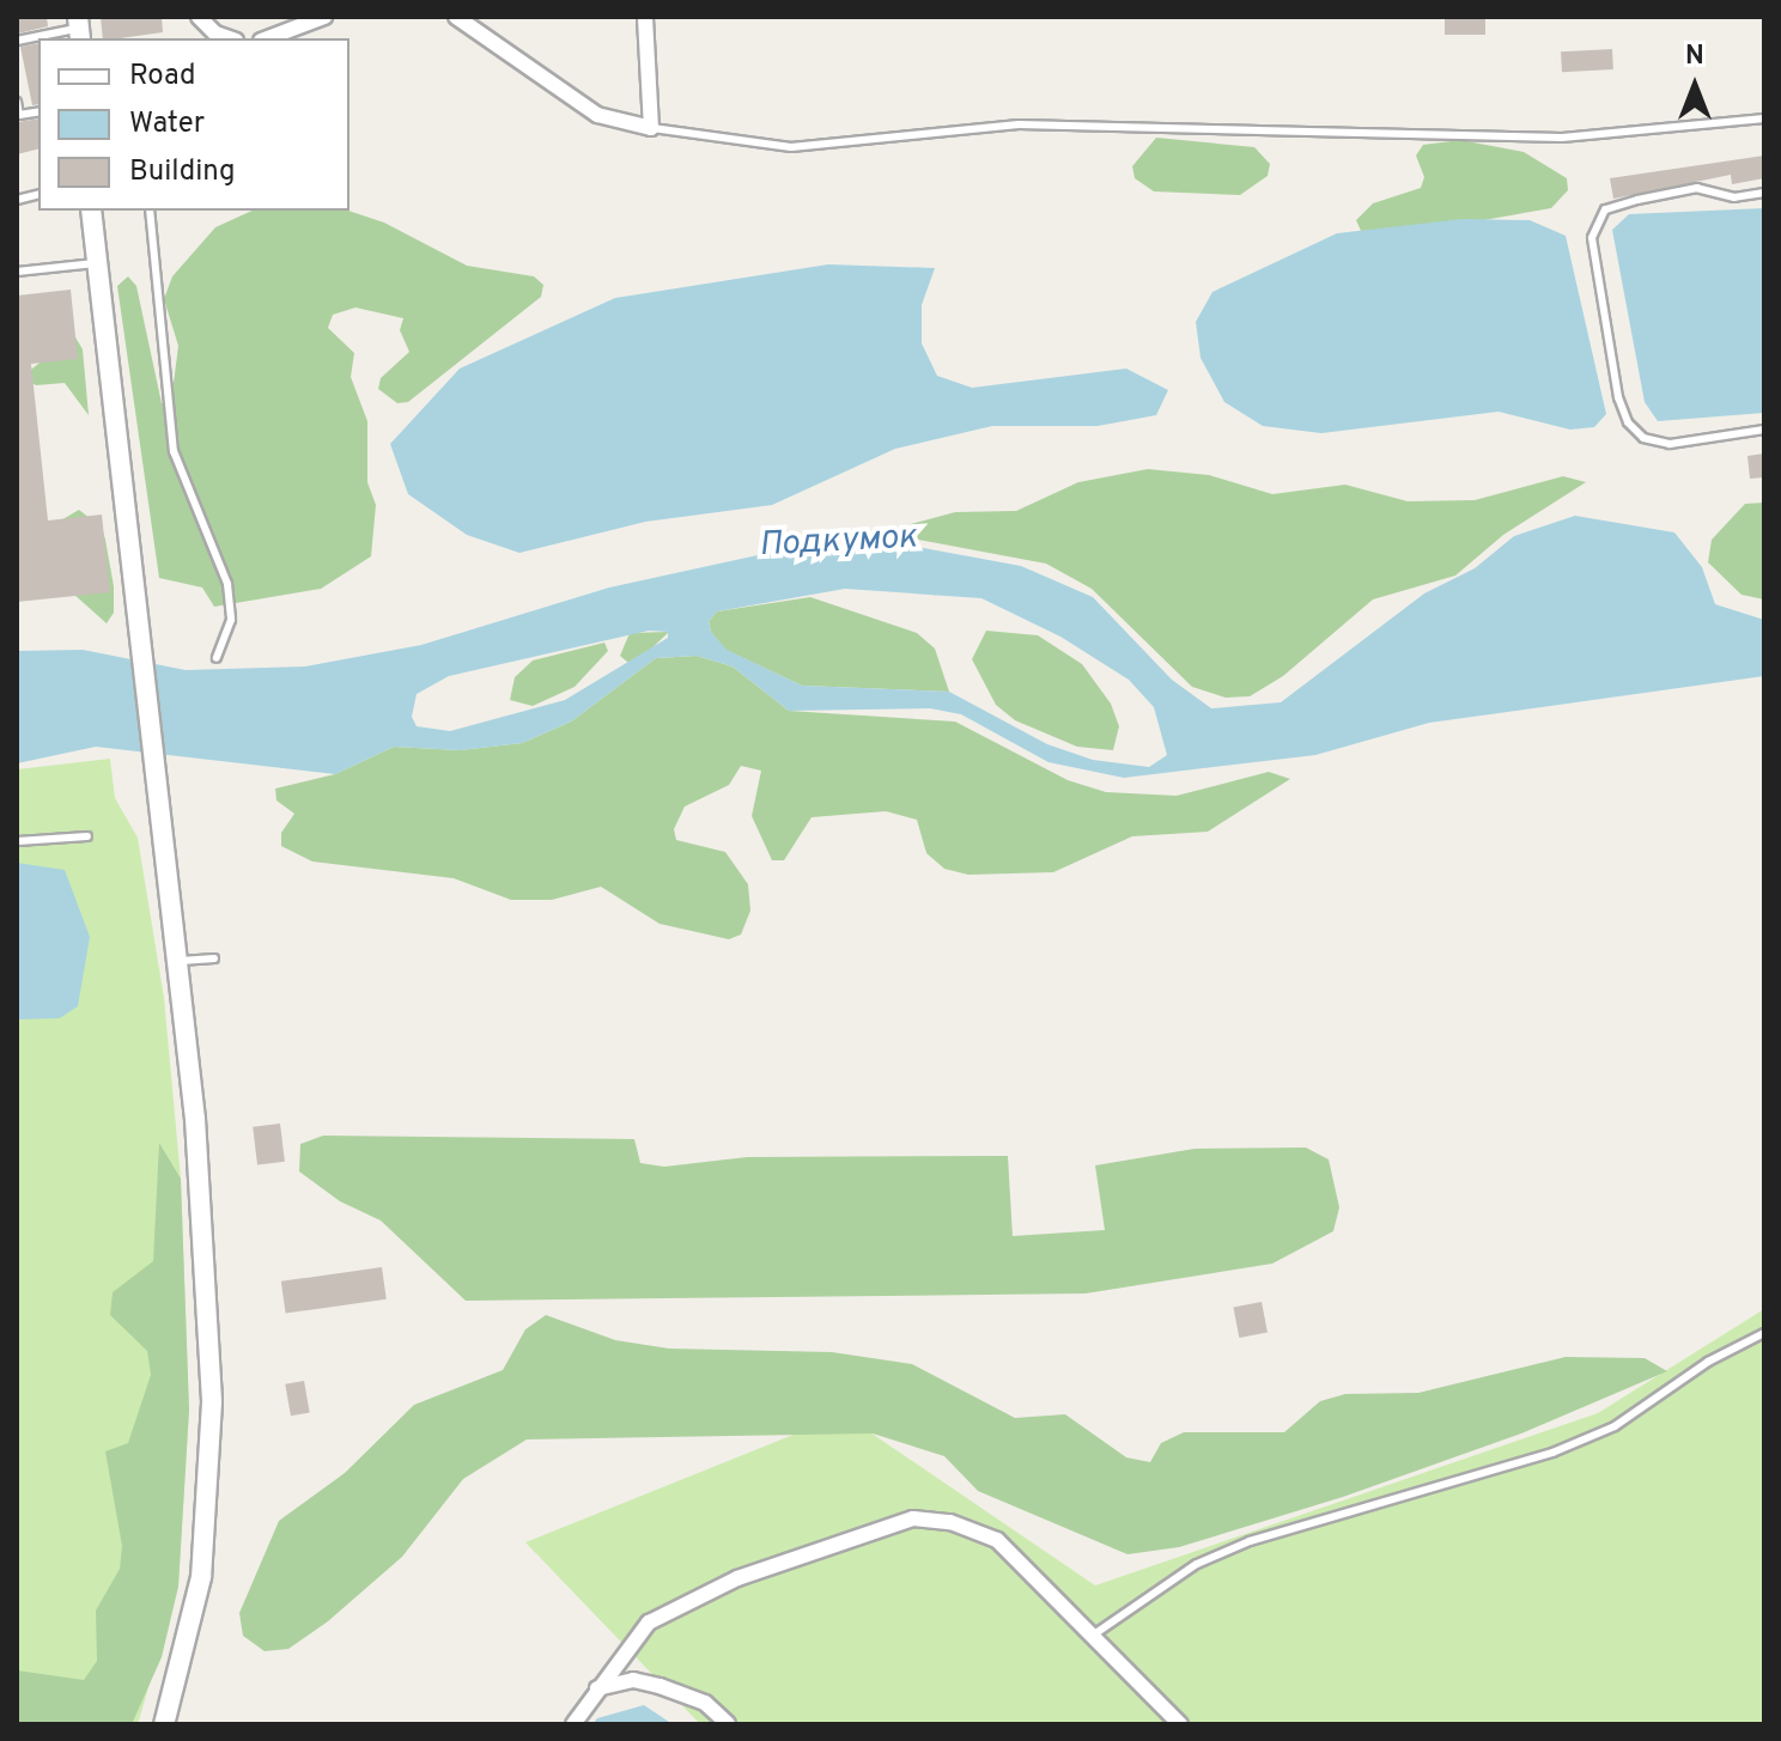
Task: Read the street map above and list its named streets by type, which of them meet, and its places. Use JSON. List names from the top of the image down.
{
  "water": ["Подкумок"],
  "legend": ["Road", "Water", "Building"],
  "north": "top"
}
